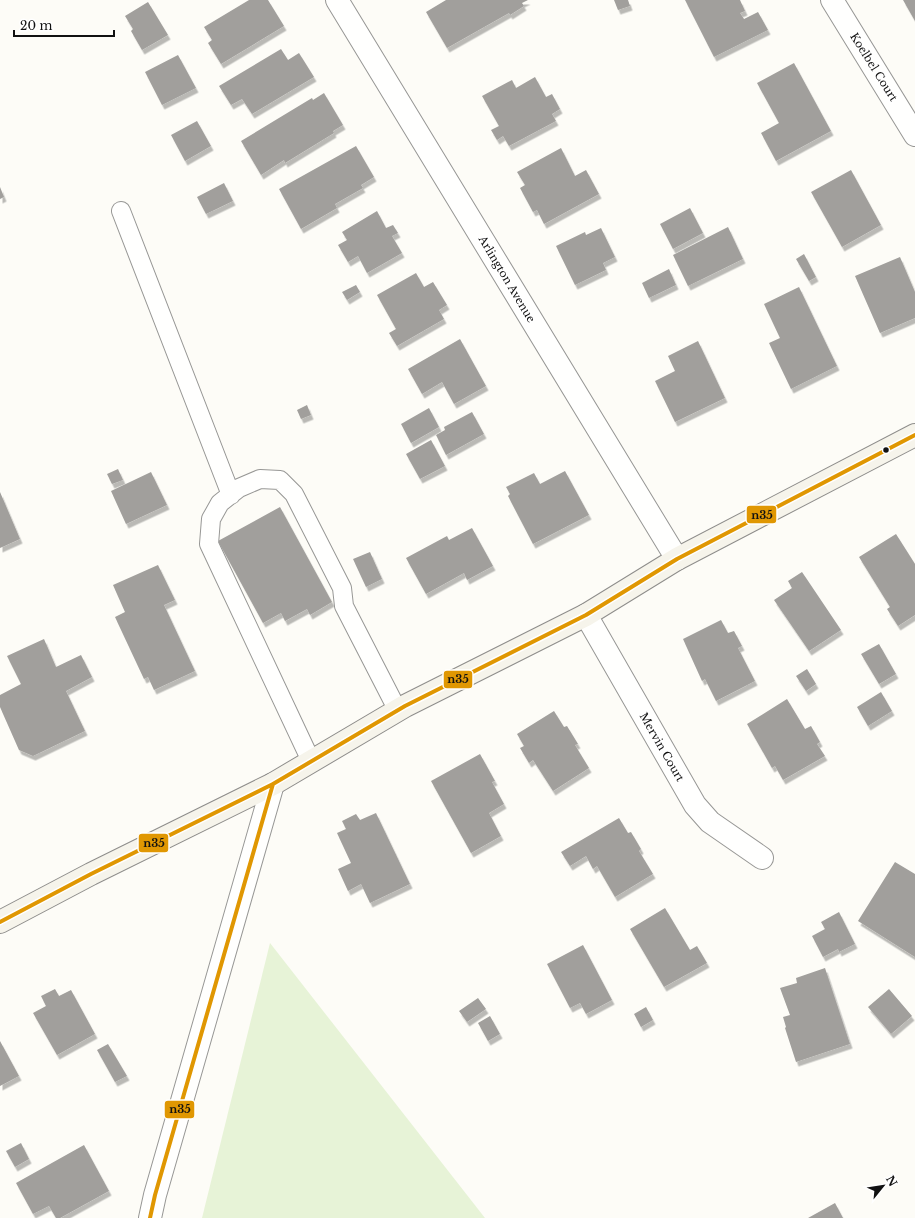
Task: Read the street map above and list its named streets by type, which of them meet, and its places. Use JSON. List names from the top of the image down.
{
  "streets": {
    "street": ["Koelbel Court", "Arlington Avenue", "Mervin Court"]
  },
  "lines": ["transit line n35"],
  "scale_bar": "20 m",
  "north": "top right"
}
